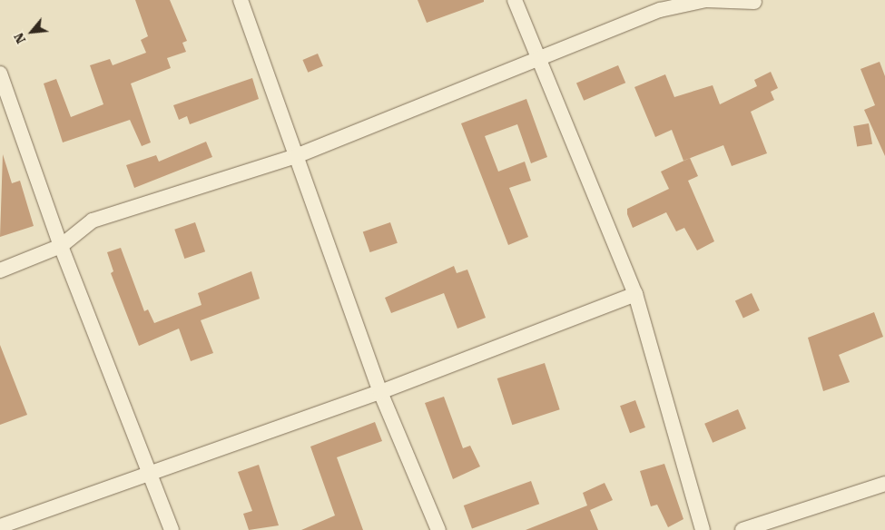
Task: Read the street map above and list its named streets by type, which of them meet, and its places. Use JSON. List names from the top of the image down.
{
  "north": "bottom left"
}
